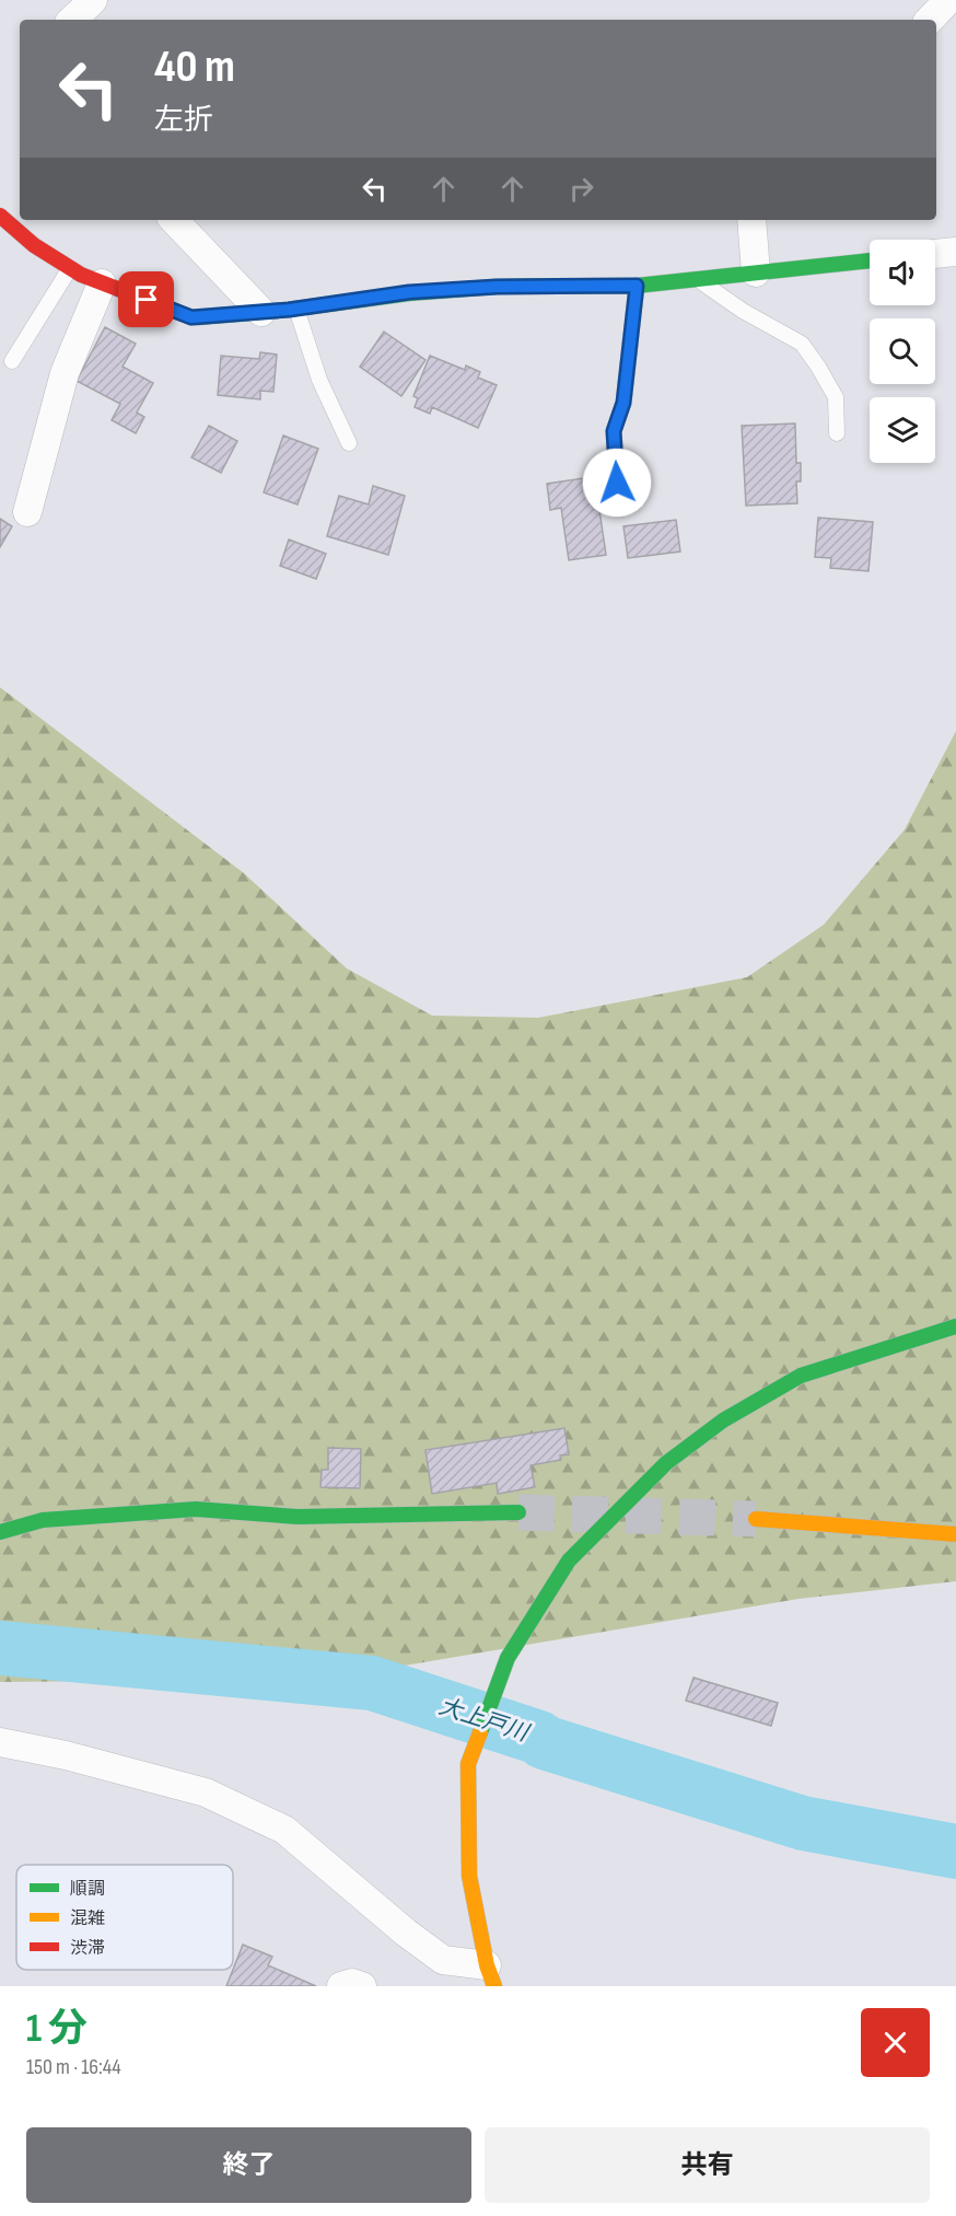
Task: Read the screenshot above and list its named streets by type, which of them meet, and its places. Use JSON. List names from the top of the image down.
{
  "water": ["大上戸川"],
  "legend": ["順調", "混雑", "渋滞"],
  "page": {
    "turn": ["40 m", "左折"],
    "heading": ["1 分", "150 m · 16:44"],
    "buttons": ["終了", "共有"]
  }
}
